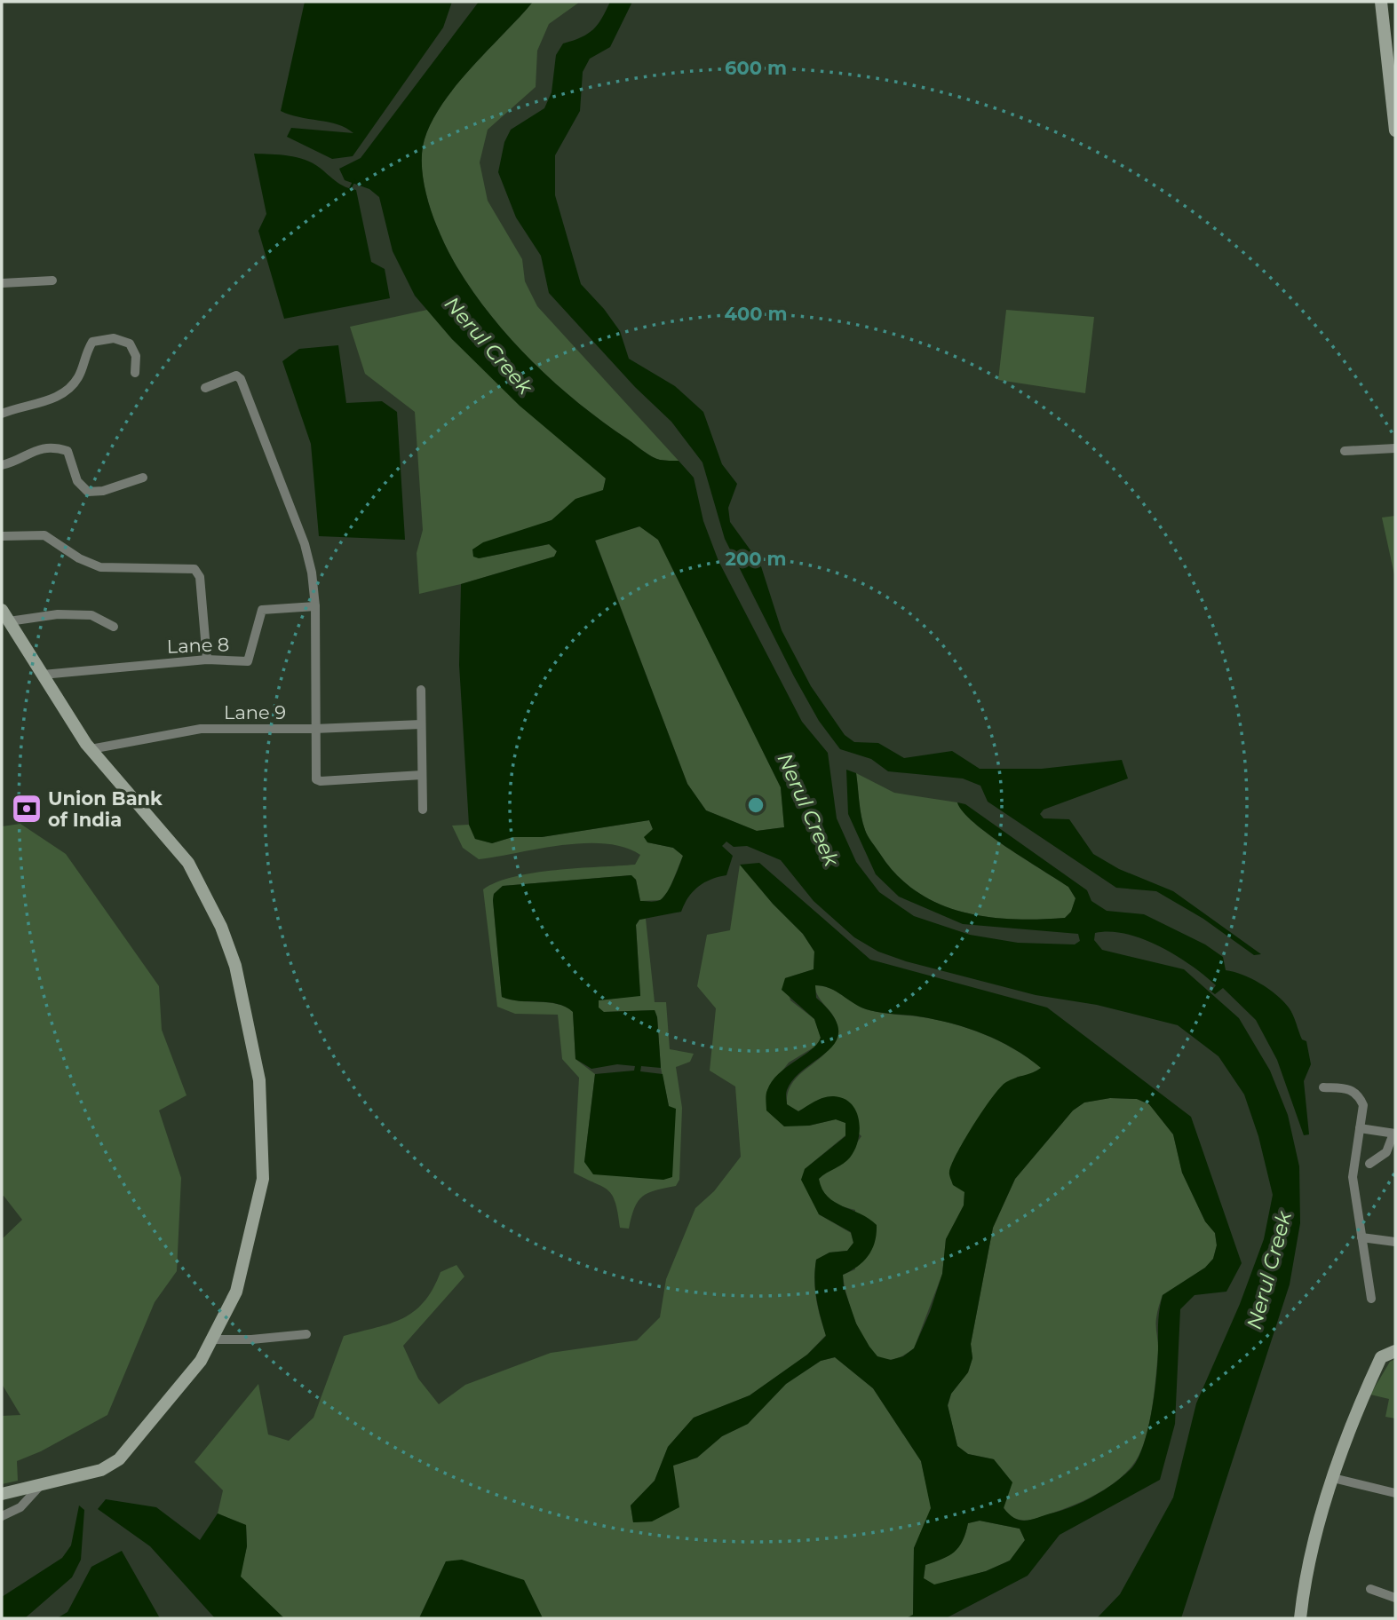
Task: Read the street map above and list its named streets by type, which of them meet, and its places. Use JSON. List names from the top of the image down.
{
  "streets": {
    "street": ["Lane 8", "Lane 9"]
  },
  "water": ["Nerul Creek"],
  "places": {
    "bank": ["Union Bank of India"]
  },
  "rings": ["600 m", "400 m", "200 m"]
}
